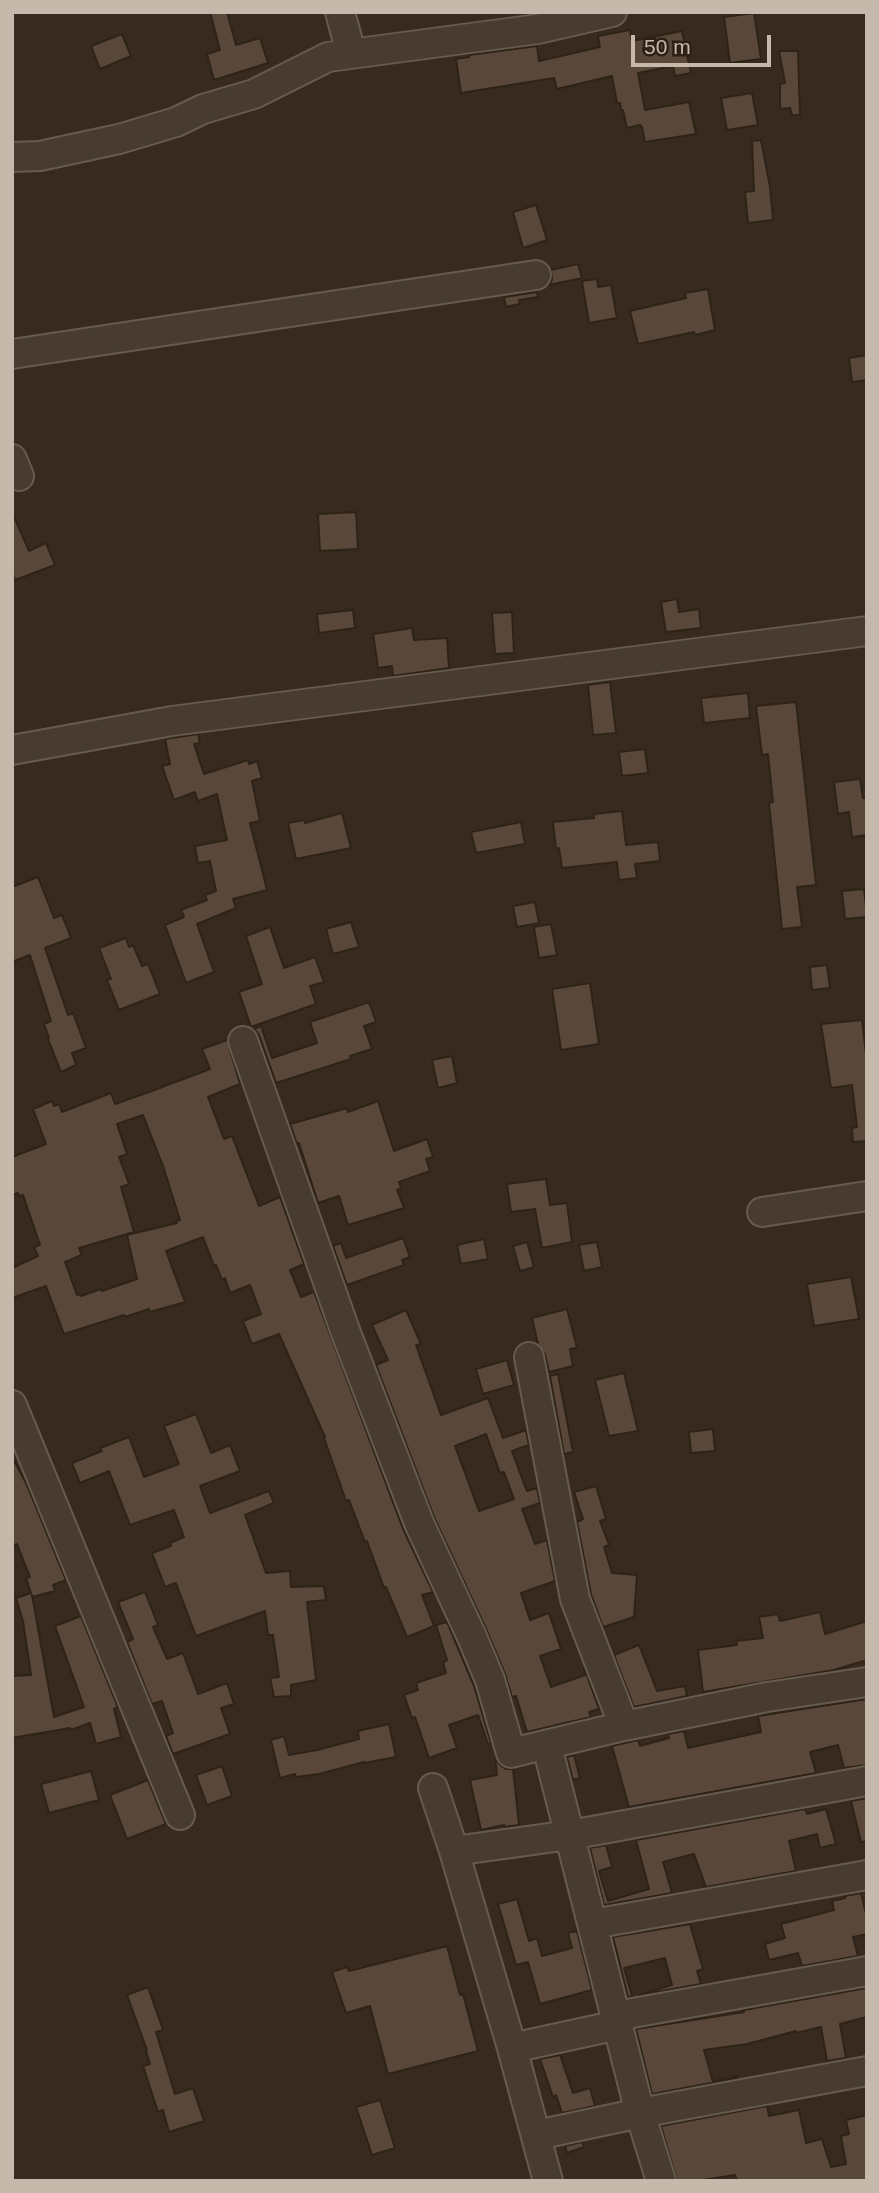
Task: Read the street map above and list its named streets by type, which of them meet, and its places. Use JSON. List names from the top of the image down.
{
  "scale_bar": "50 m"
}
